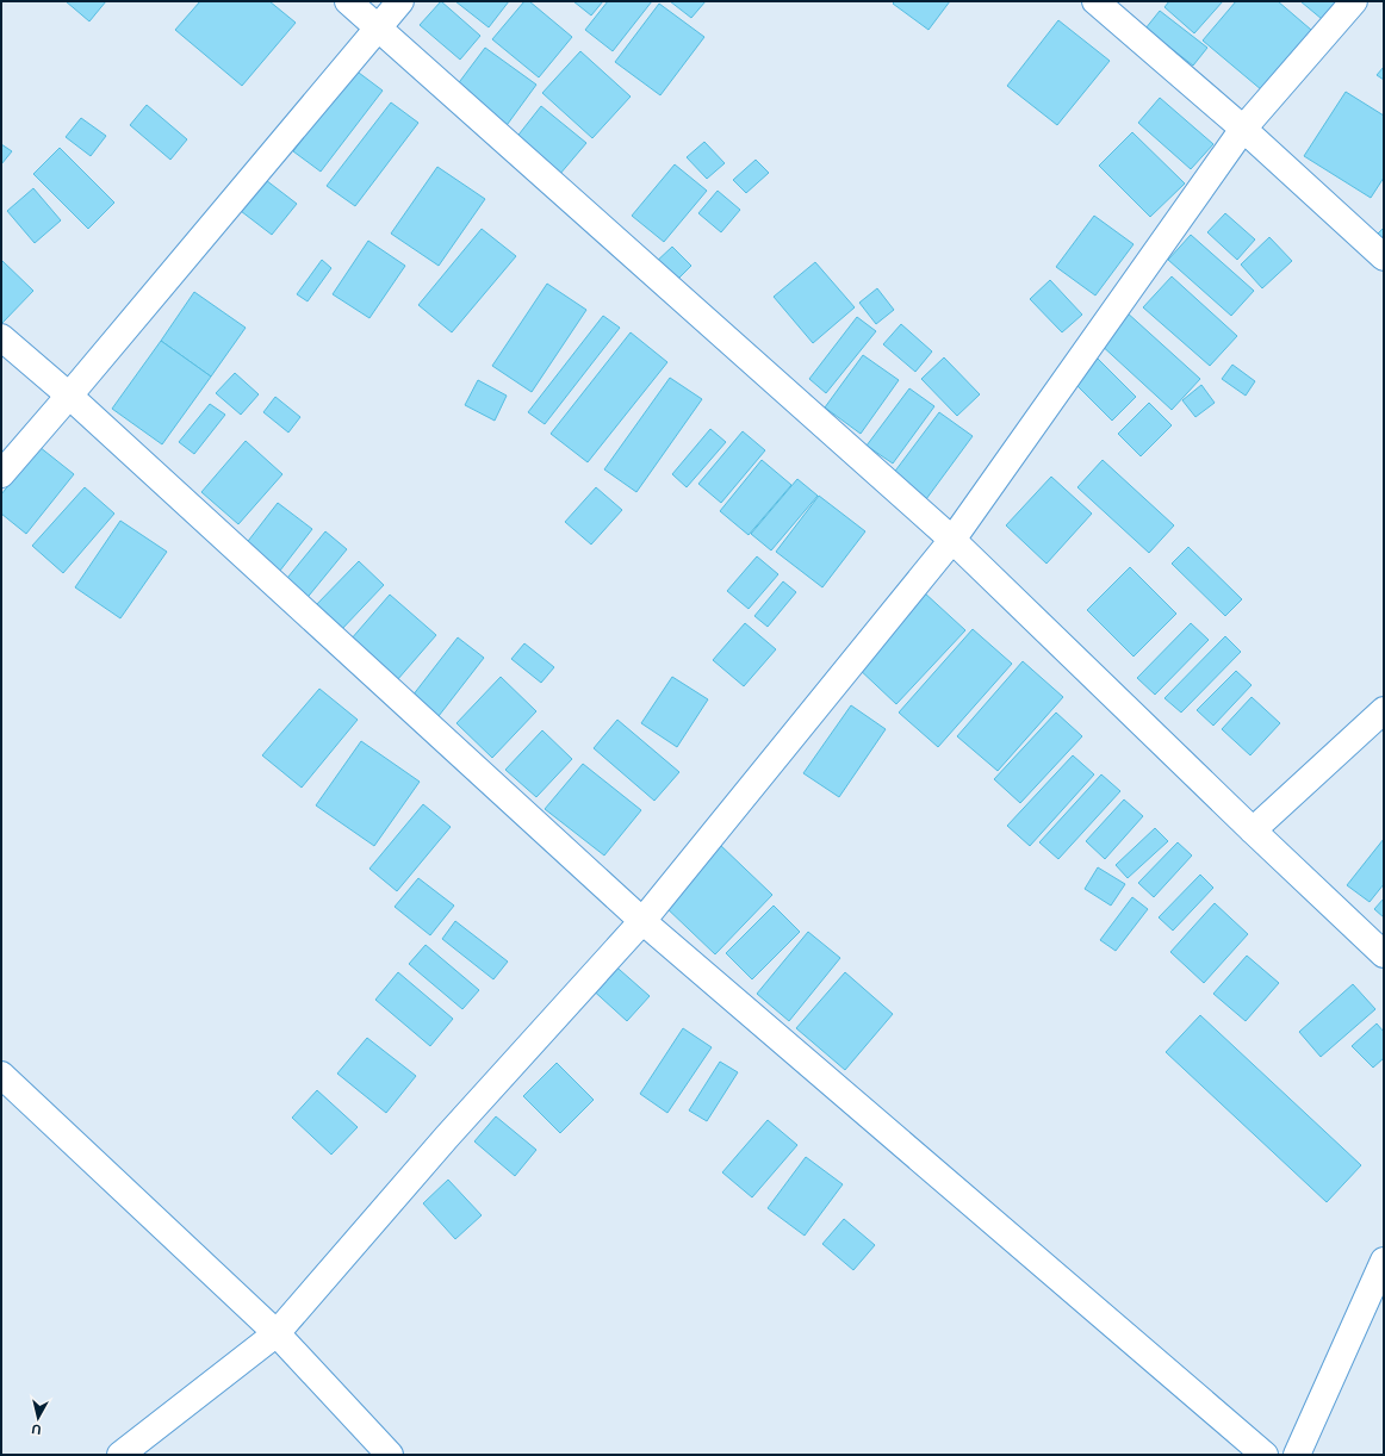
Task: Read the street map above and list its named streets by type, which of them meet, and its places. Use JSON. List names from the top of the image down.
{
  "north": "bottom"
}
